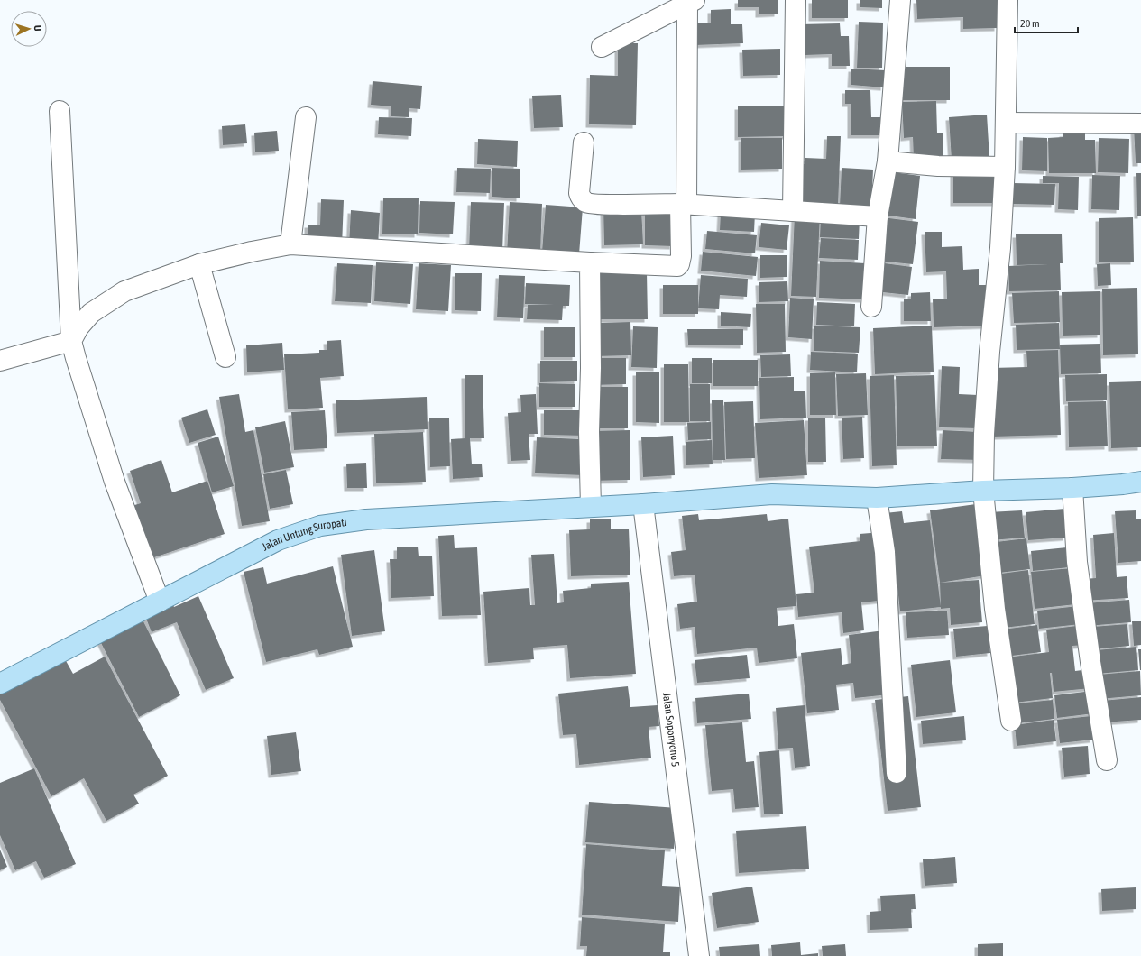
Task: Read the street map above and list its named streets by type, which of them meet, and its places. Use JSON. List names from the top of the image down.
{
  "streets": {
    "main road": ["Jalan Untung Suropati"],
    "street": ["Jalan Soponyono 5"]
  },
  "crossings": [
    ["Jalan Untung Suropati", "Jalan Soponyono 5"]
  ],
  "scale_bar": "20 m",
  "north": "right"
}
